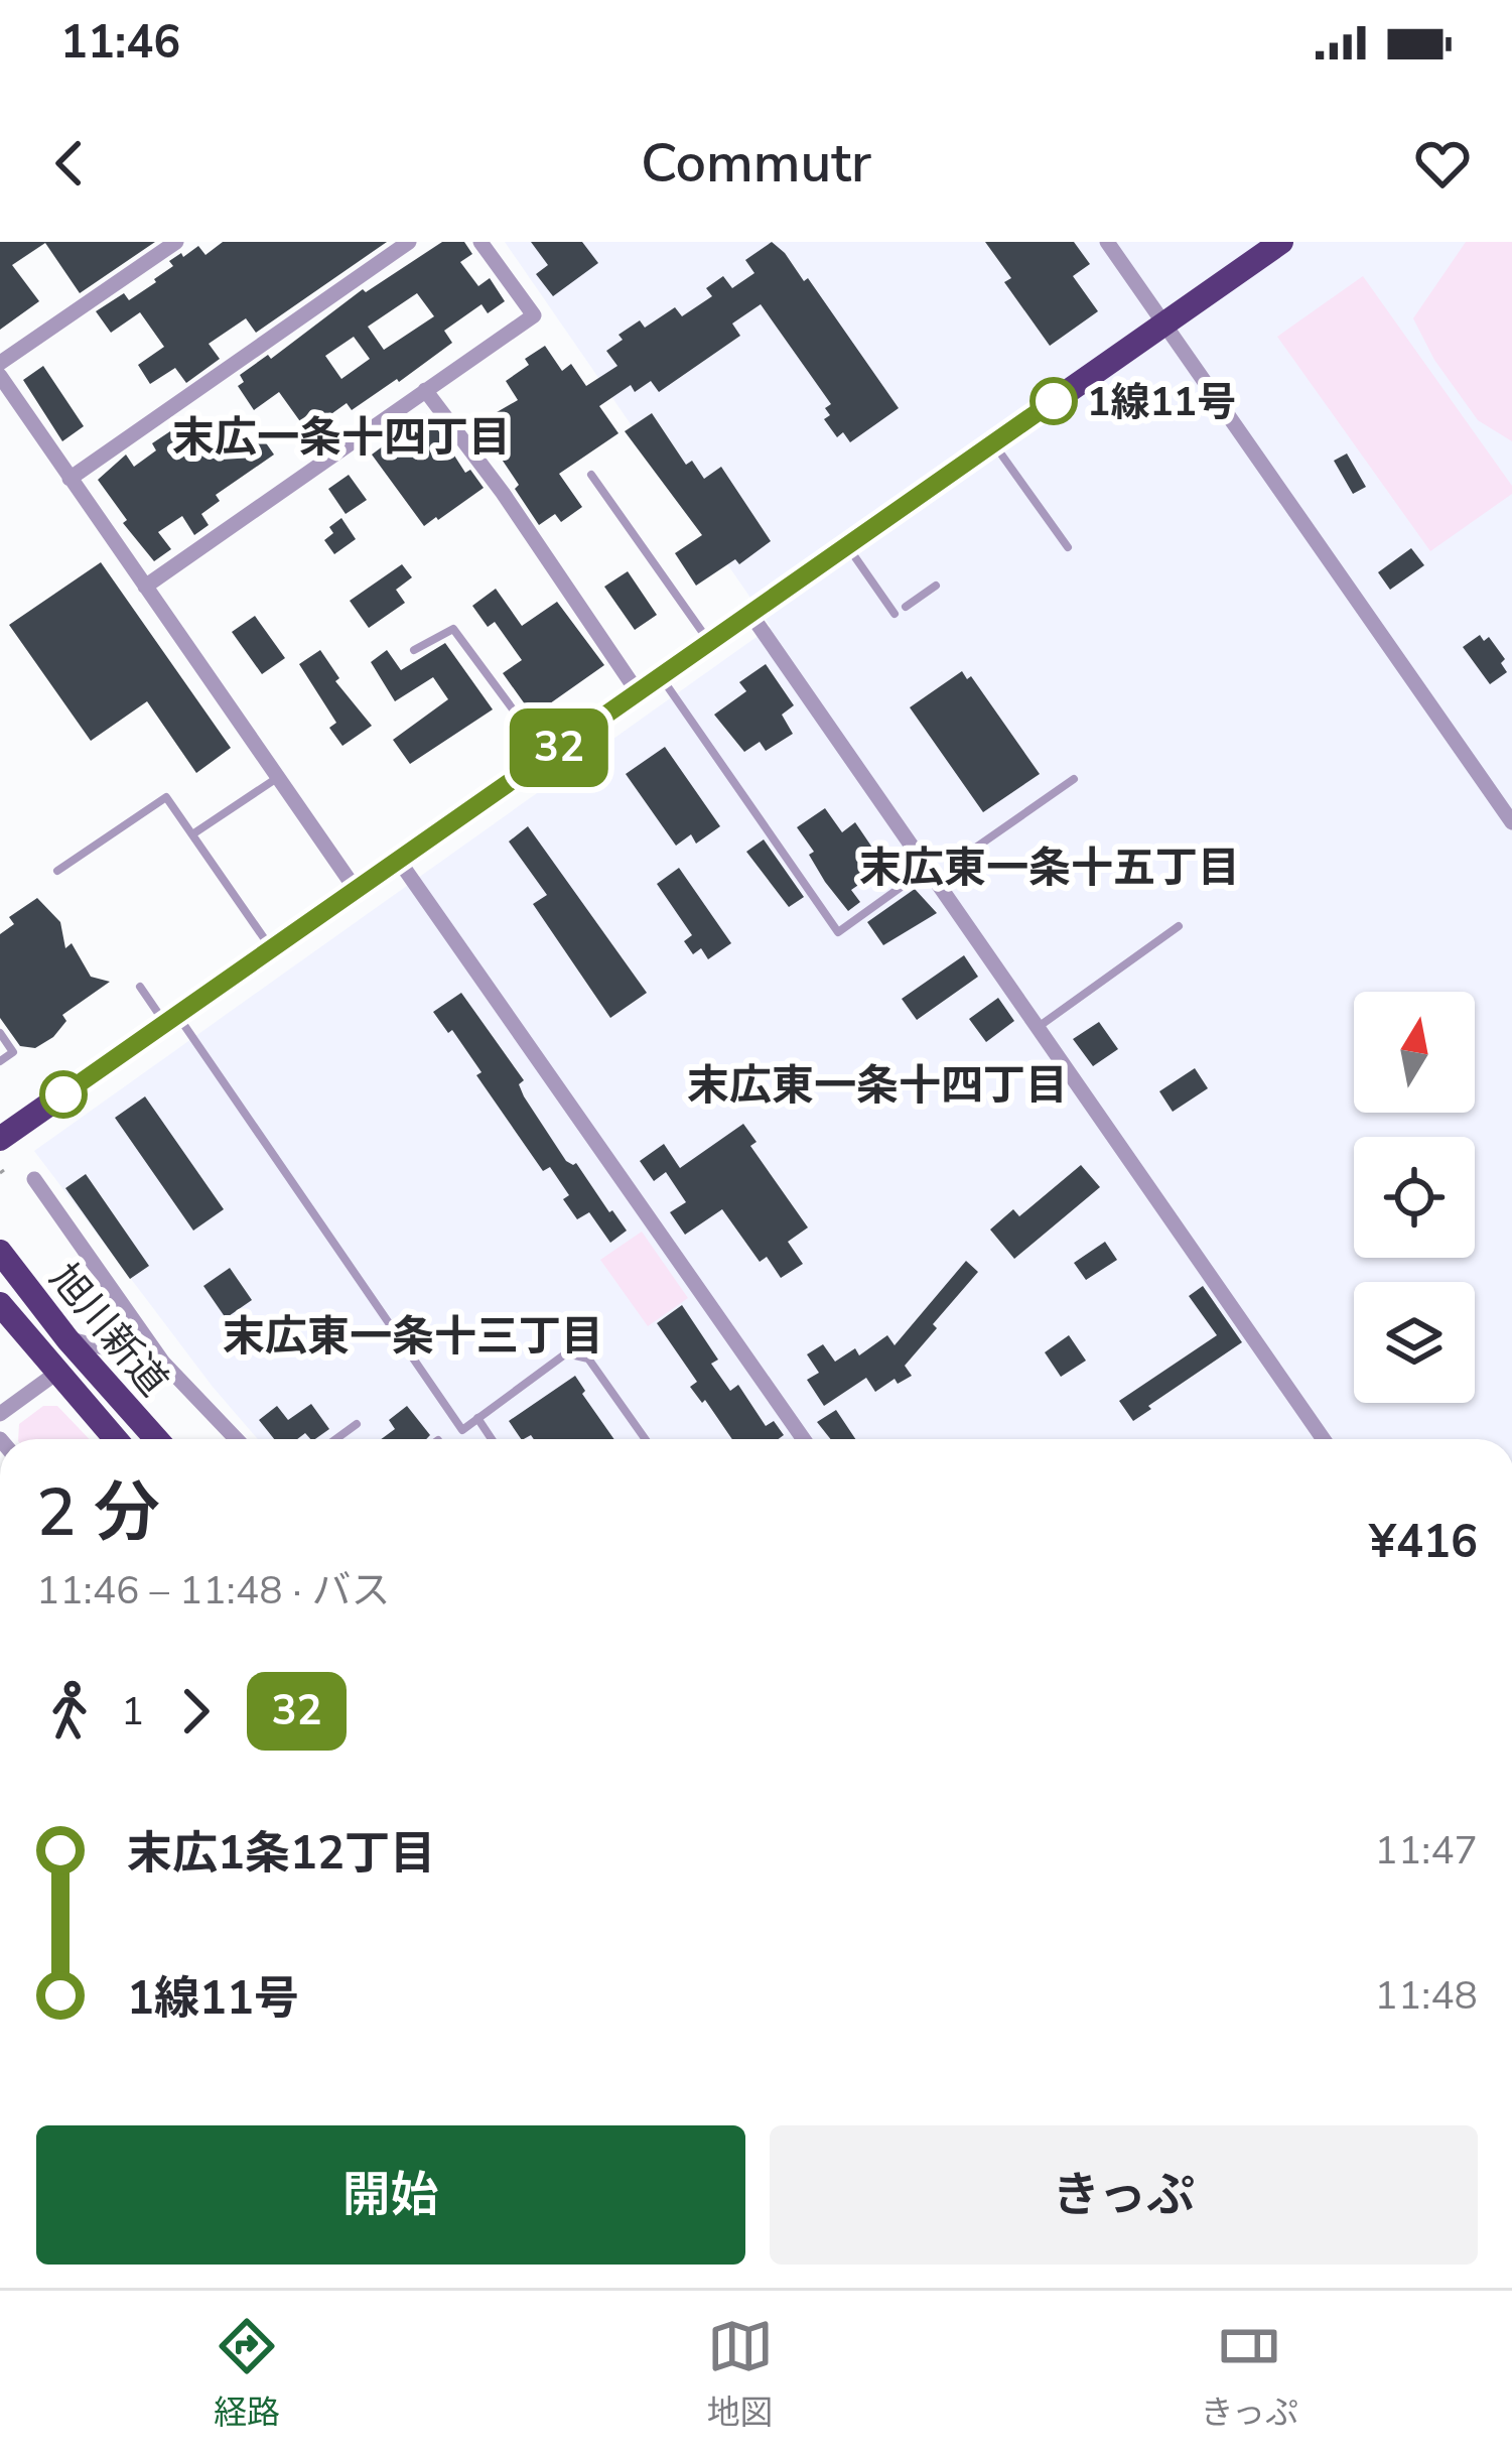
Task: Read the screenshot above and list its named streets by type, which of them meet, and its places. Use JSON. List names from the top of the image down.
{
  "streets": {
    "highway": ["旭川新道"]
  },
  "districts": [
    "末広一条十四丁目",
    "末広東一条十五丁目",
    "末広東一条十四丁目",
    "末広東一条十三丁目"
  ],
  "places": ["1線11号"],
  "lines": ["bus line 32"],
  "north": "top",
  "page": {
    "status": "11:46",
    "header": "Commutr",
    "on_map": "32",
    "heading": ["2 分", "11:46 – 11:48 · バス", "¥416"],
    "legs": ["1", "32"],
    "list": [
      {
        "name": "末広1条12丁目",
        "value": "11:47"
      },
      {
        "name": "1線11号",
        "value": "11:48"
      }
    ],
    "buttons": ["開始", "きっぷ"],
    "tabs": ["経路", "地図", "きっぷ"]
  }
}
